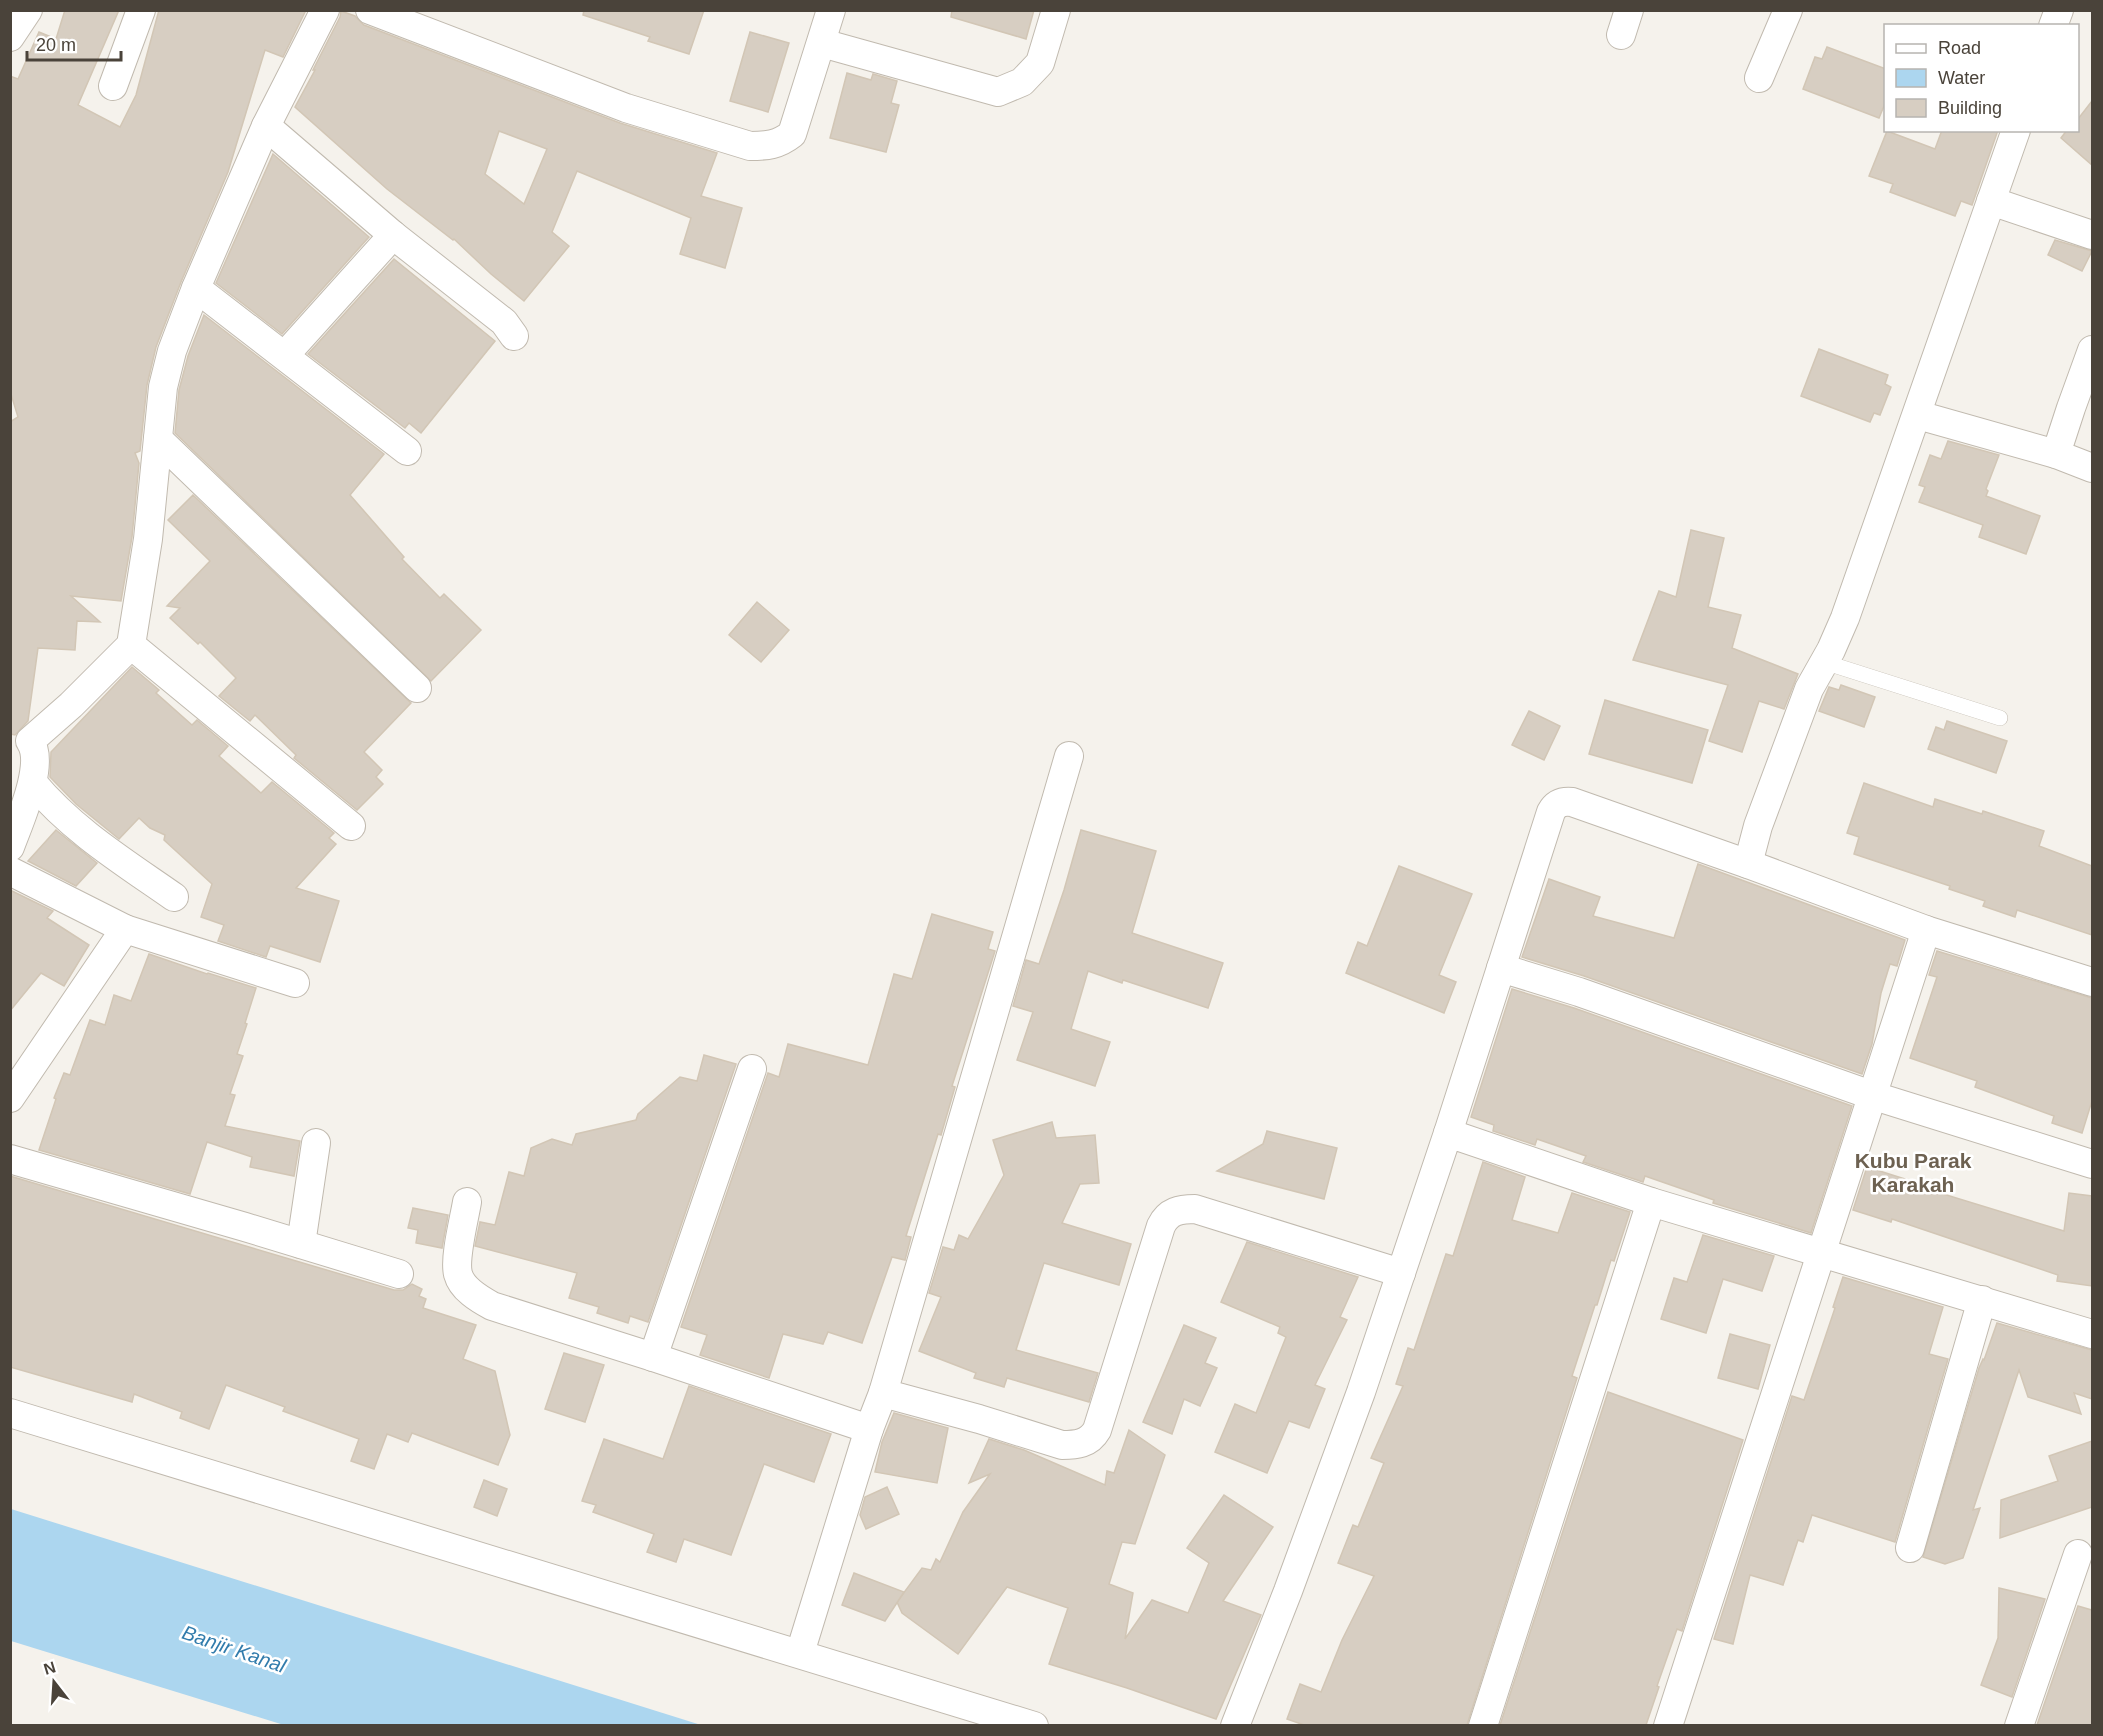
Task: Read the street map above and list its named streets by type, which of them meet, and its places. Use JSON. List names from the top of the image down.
{
  "districts": ["Kubu Parak Karakah"],
  "water": ["Banjir Kanal"],
  "legend": ["Road", "Water", "Building"],
  "scale_bar": "20 m",
  "north": "top"
}
